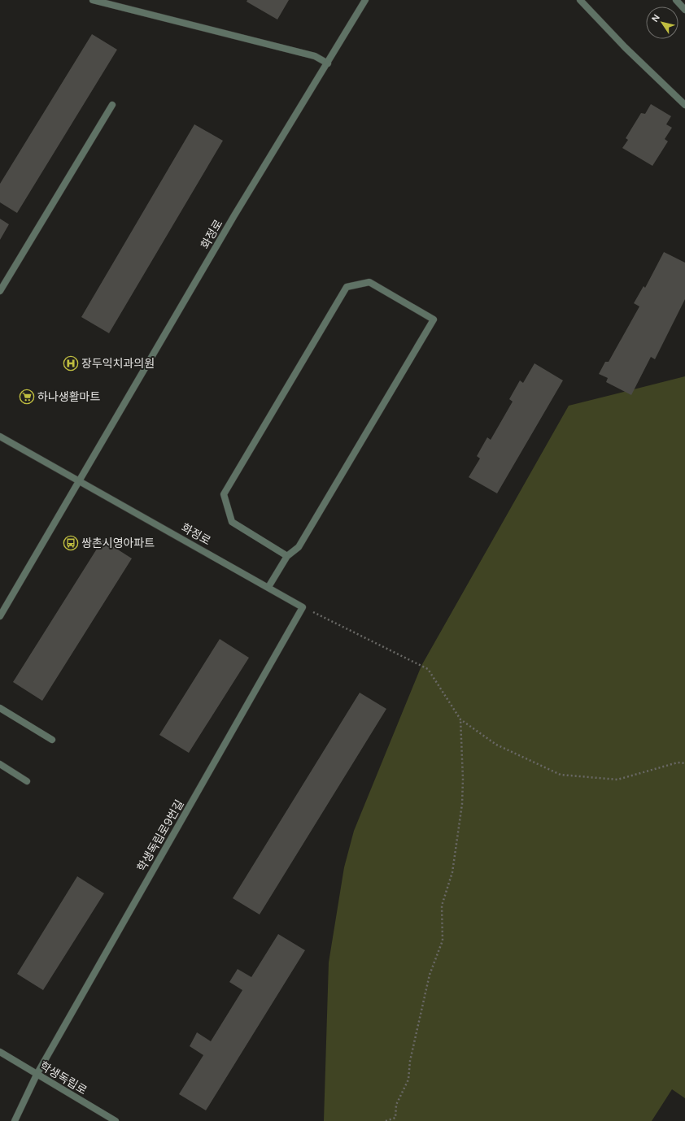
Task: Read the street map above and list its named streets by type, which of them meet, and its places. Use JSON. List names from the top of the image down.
{
  "streets": {
    "street": ["화정로", "학생독립로9번길", "학생독립로"]
  },
  "crossings": [
    ["화정로", "학생독립로9번길"],
    ["학생독립로9번길", "학생독립로"]
  ],
  "places": {
    "hospital": ["장두익치과의원"],
    "supermarket": ["하나생활마트"],
    "bus stop": ["쌍촌시영아파트"]
  },
  "north": "top left"
}
